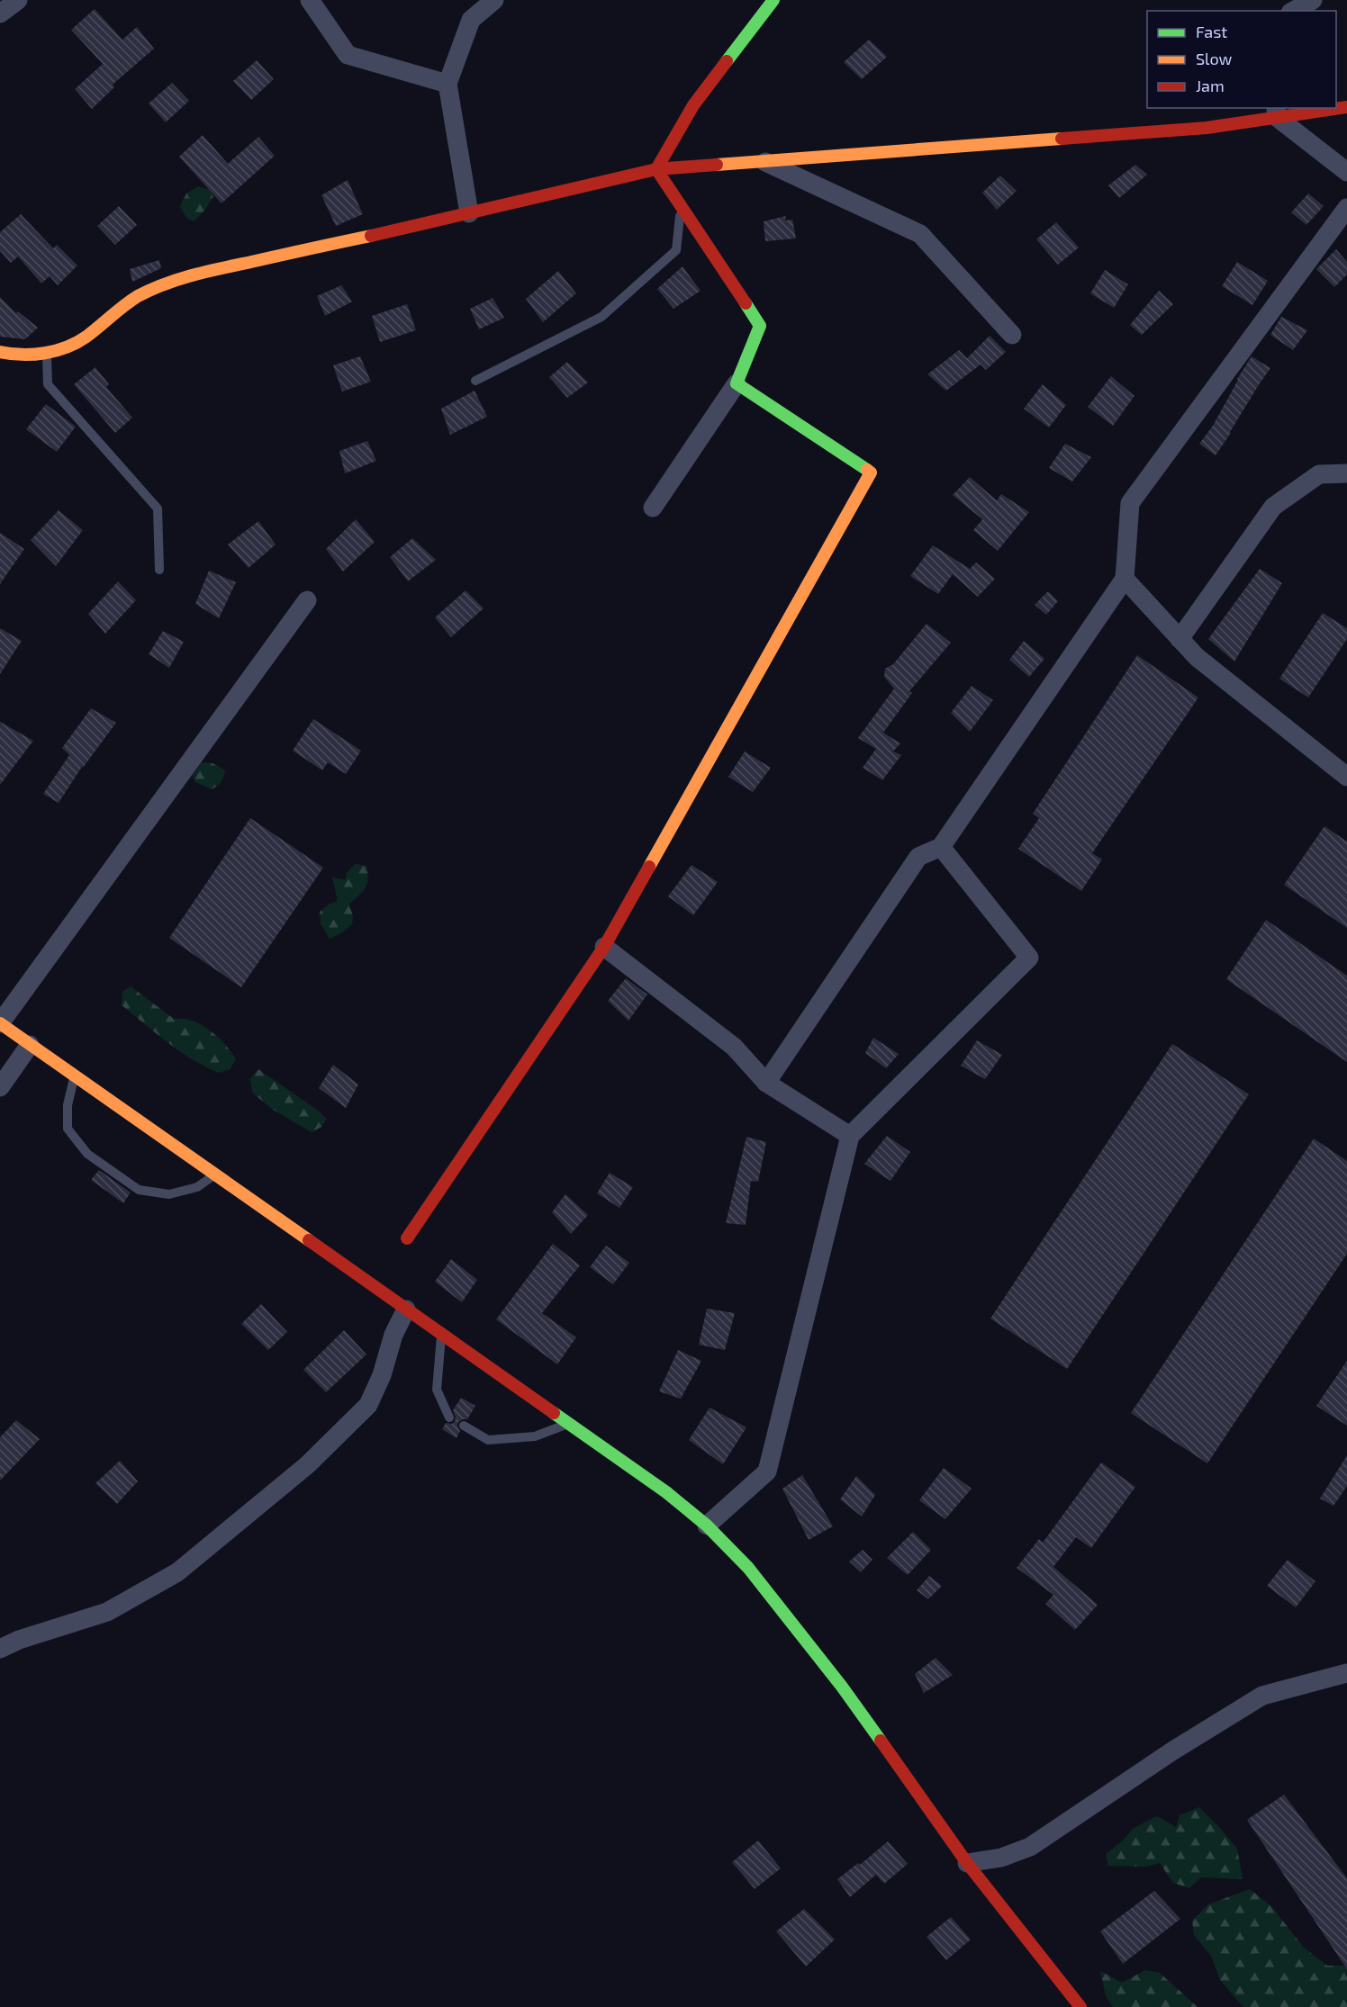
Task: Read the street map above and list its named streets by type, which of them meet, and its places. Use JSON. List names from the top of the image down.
{
  "legend": ["Fast", "Slow", "Jam"]
}
